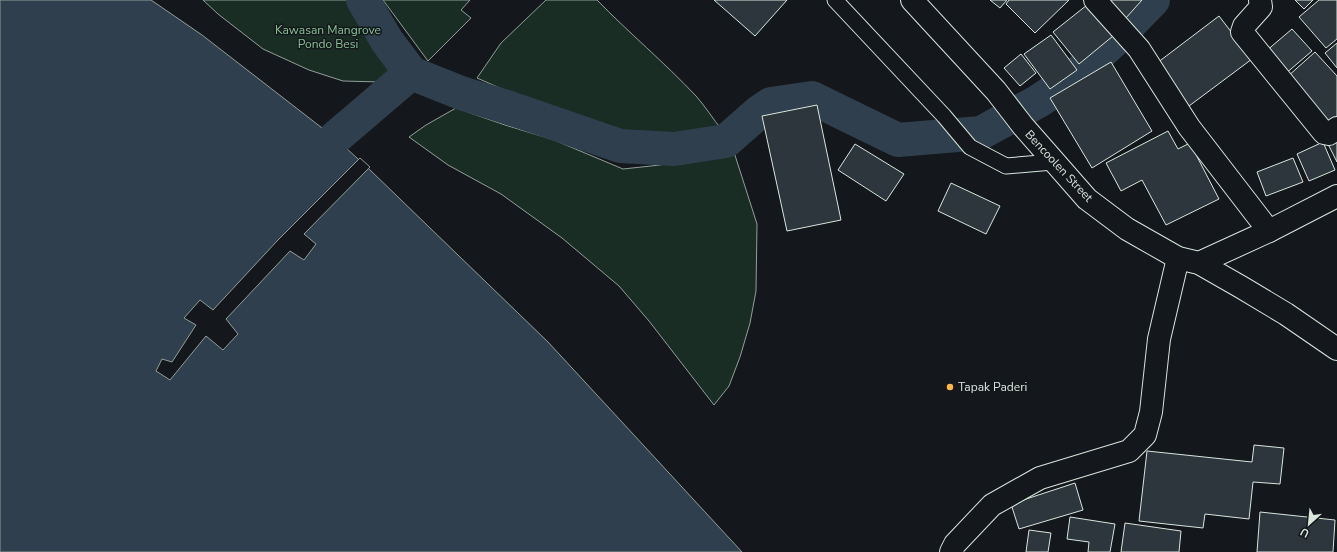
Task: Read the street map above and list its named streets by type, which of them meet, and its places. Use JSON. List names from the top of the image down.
{
  "streets": {
    "street": ["Bencoolen Street"]
  },
  "parks": ["Kawasan Mangrove Pondo Besi"],
  "places": ["Tapak Paderi"],
  "north": "bottom left"
}
